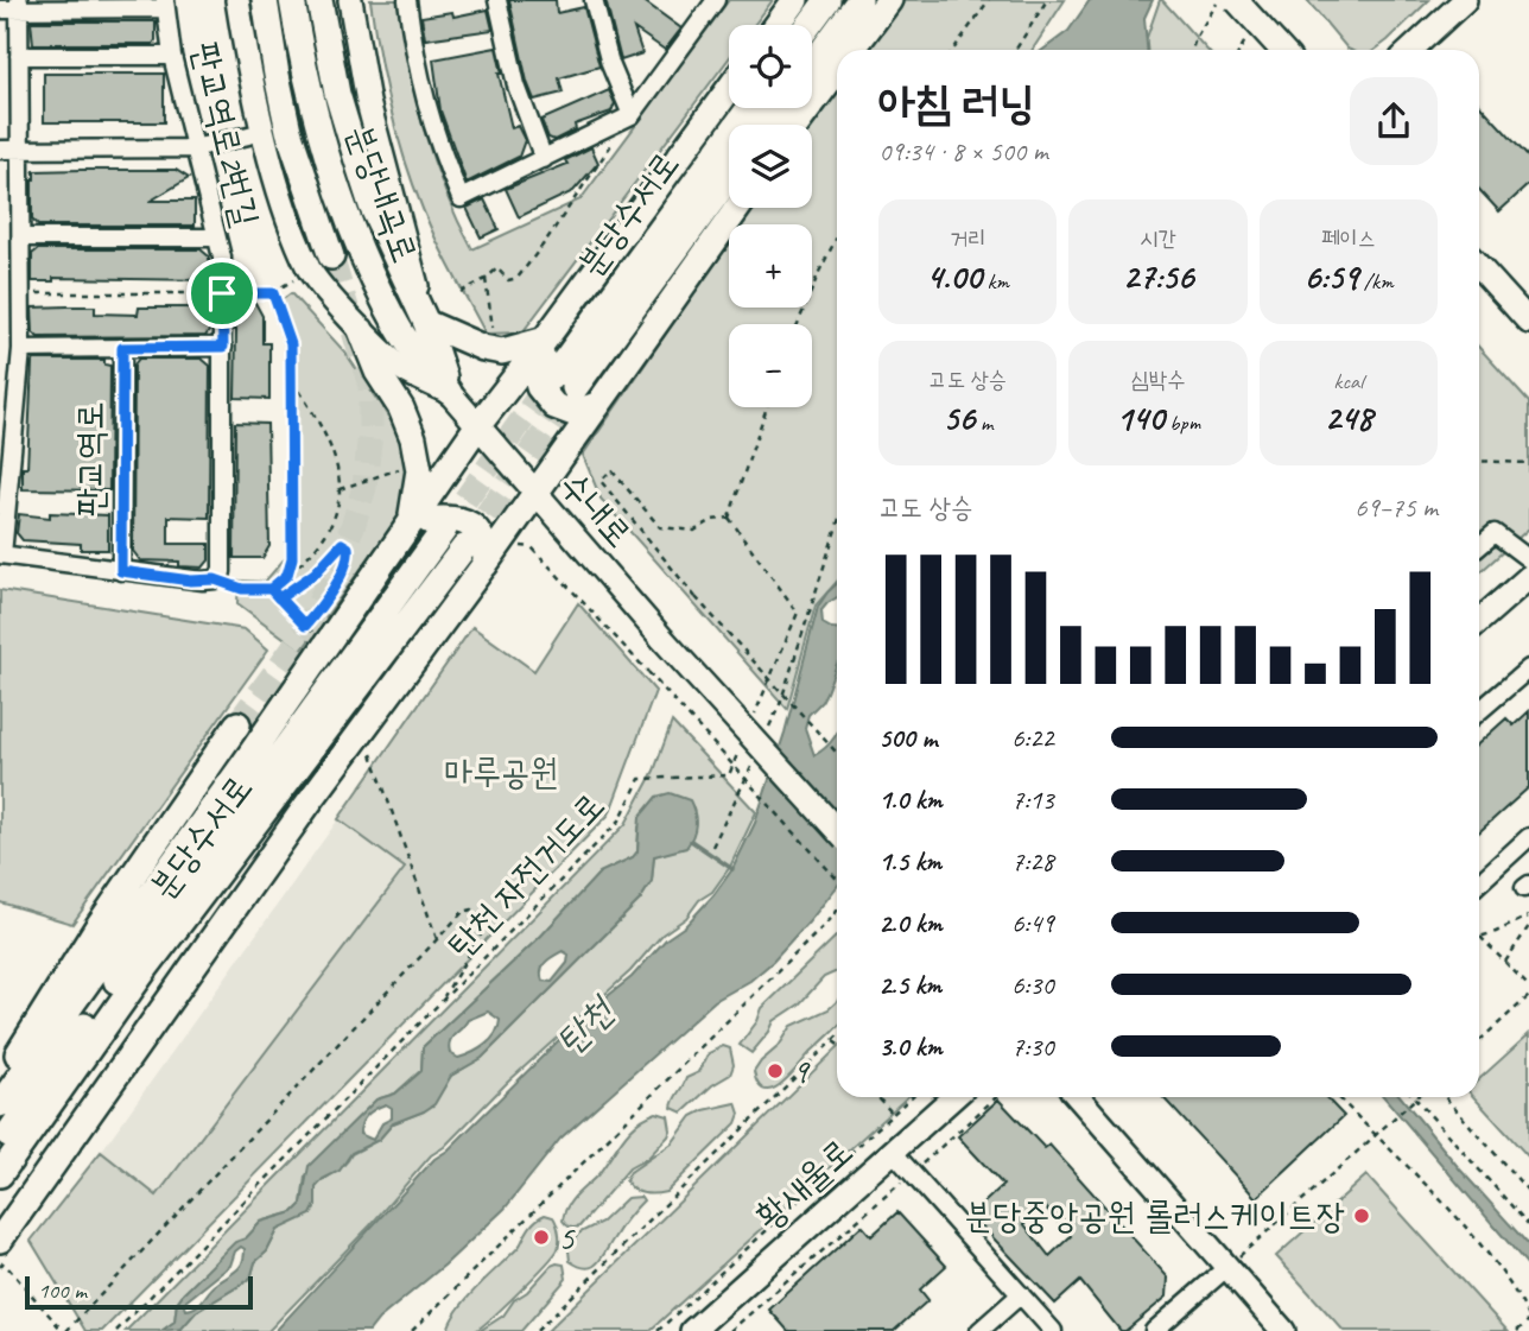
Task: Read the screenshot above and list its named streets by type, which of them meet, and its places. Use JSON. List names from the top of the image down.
{
  "streets": {
    "highway": ["분당내곡로", "분당수서로"],
    "main road": ["수내로", "황새울로"],
    "street": ["판교역로2번길", "판교역로"],
    "path": ["탄천 자전거도로"]
  },
  "crossings": [
    ["판교역로2번길", "판교역로"],
    ["분당내곡로", "수내로"]
  ],
  "water": ["탄천"],
  "parks": ["마루공원"],
  "places": ["9", "분당중앙공원 롤러스케이트장", "5"],
  "scale_bar": "100 m",
  "page": {
    "map_buttons": ["+", "−"],
    "heading": ["아침 러닝", "09:34 · 8 × 500 m"],
    "stats": [
      ["거리", "4.00 km"],
      ["시간", "27:56"],
      ["페이스", "6:59 /km"],
      ["고도 상승", "56 m"],
      ["심박수", "140 bpm"],
      ["kcal", "248"]
    ],
    "chart": ["고도 상승", "69–75 m"],
    "list": [
      {
        "name": "500 m",
        "note": "6:22"
      },
      {
        "name": "1.0 km",
        "note": "7:13"
      },
      {
        "name": "1.5 km",
        "note": "7:28"
      },
      {
        "name": "2.0 km",
        "note": "6:49"
      },
      {
        "name": "2.5 km",
        "note": "6:30"
      },
      {
        "name": "3.0 km",
        "note": "7:30"
      }
    ],
    "scale": "100 m"
  }
}
